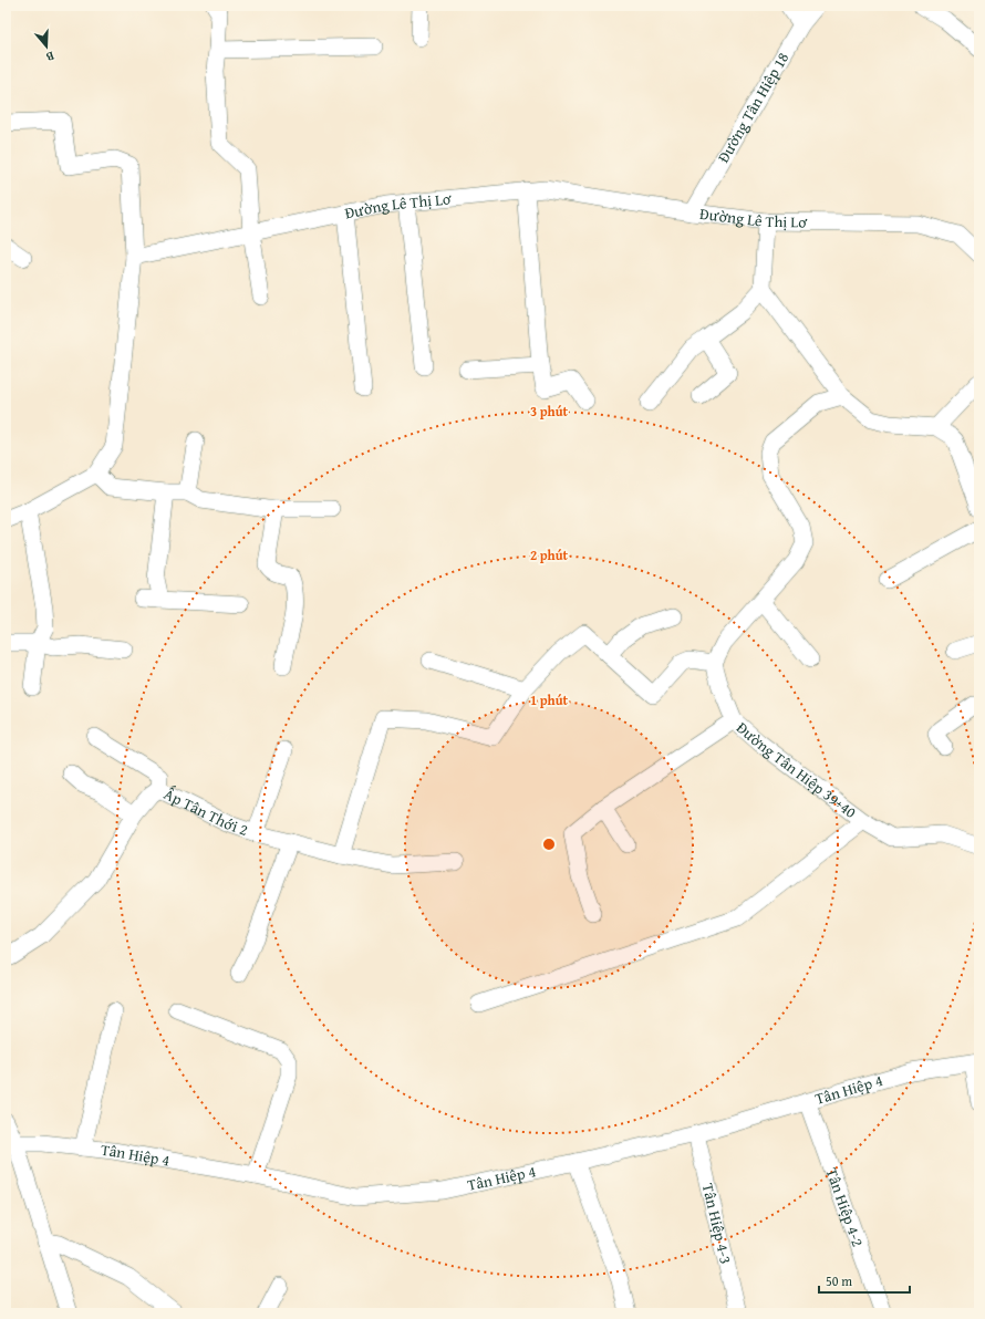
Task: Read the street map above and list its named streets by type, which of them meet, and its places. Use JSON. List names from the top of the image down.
{
  "streets": {
    "street": [
      "Đường Tân Hiệp 18",
      "Đường Lê Thị Lơ",
      "Đường Tân Hiệp 39+40",
      "Ấp Tân Thới 2",
      "Tân Hiệp 4",
      "Tân Hiệp 4-2",
      "Tân Hiệp 4-3"
    ]
  },
  "crossings": [
    ["Đường Tân Hiệp 18", "Đường Lê Thị Lơ"],
    ["Tân Hiệp 4", "Tân Hiệp 4-2"],
    ["Tân Hiệp 4", "Tân Hiệp 4-3"]
  ],
  "scale_bar": "50 m",
  "north": "bottom",
  "rings": ["3 phút", "2 phút", "1 phút"]
}
